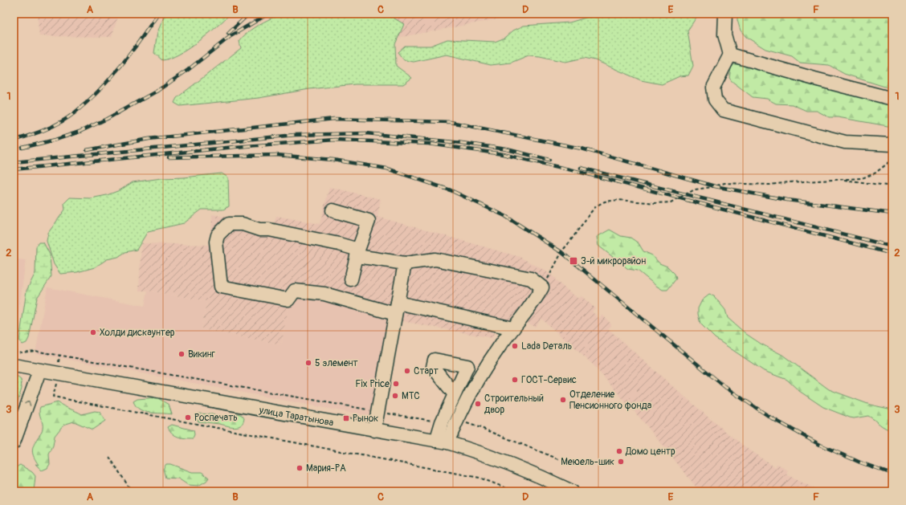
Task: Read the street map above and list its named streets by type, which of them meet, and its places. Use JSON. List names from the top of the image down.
{
  "streets": {
    "street": ["улица Таратынова"]
  },
  "places": {
    "transit": ["3-й микрорайон", "Рынок"],
    "other": [
      "Холди дискаунтер",
      "Lada Dеталь",
      "Викинг",
      "5 элемент",
      "Старт",
      "ГОСТ-Сервис",
      "Fix Price",
      "МТС",
      "Отделение Пенсионного фонда",
      "Строительный двор",
      "Роспечать",
      "Домо центр",
      "Меюель-шик",
      "Мария-РА"
    ]
  },
  "grid": {
    "columns": [
      "A",
      "B",
      "C",
      "D",
      "E",
      "F"
    ],
    "rows": ["1", "2", "3"]
  }
}
